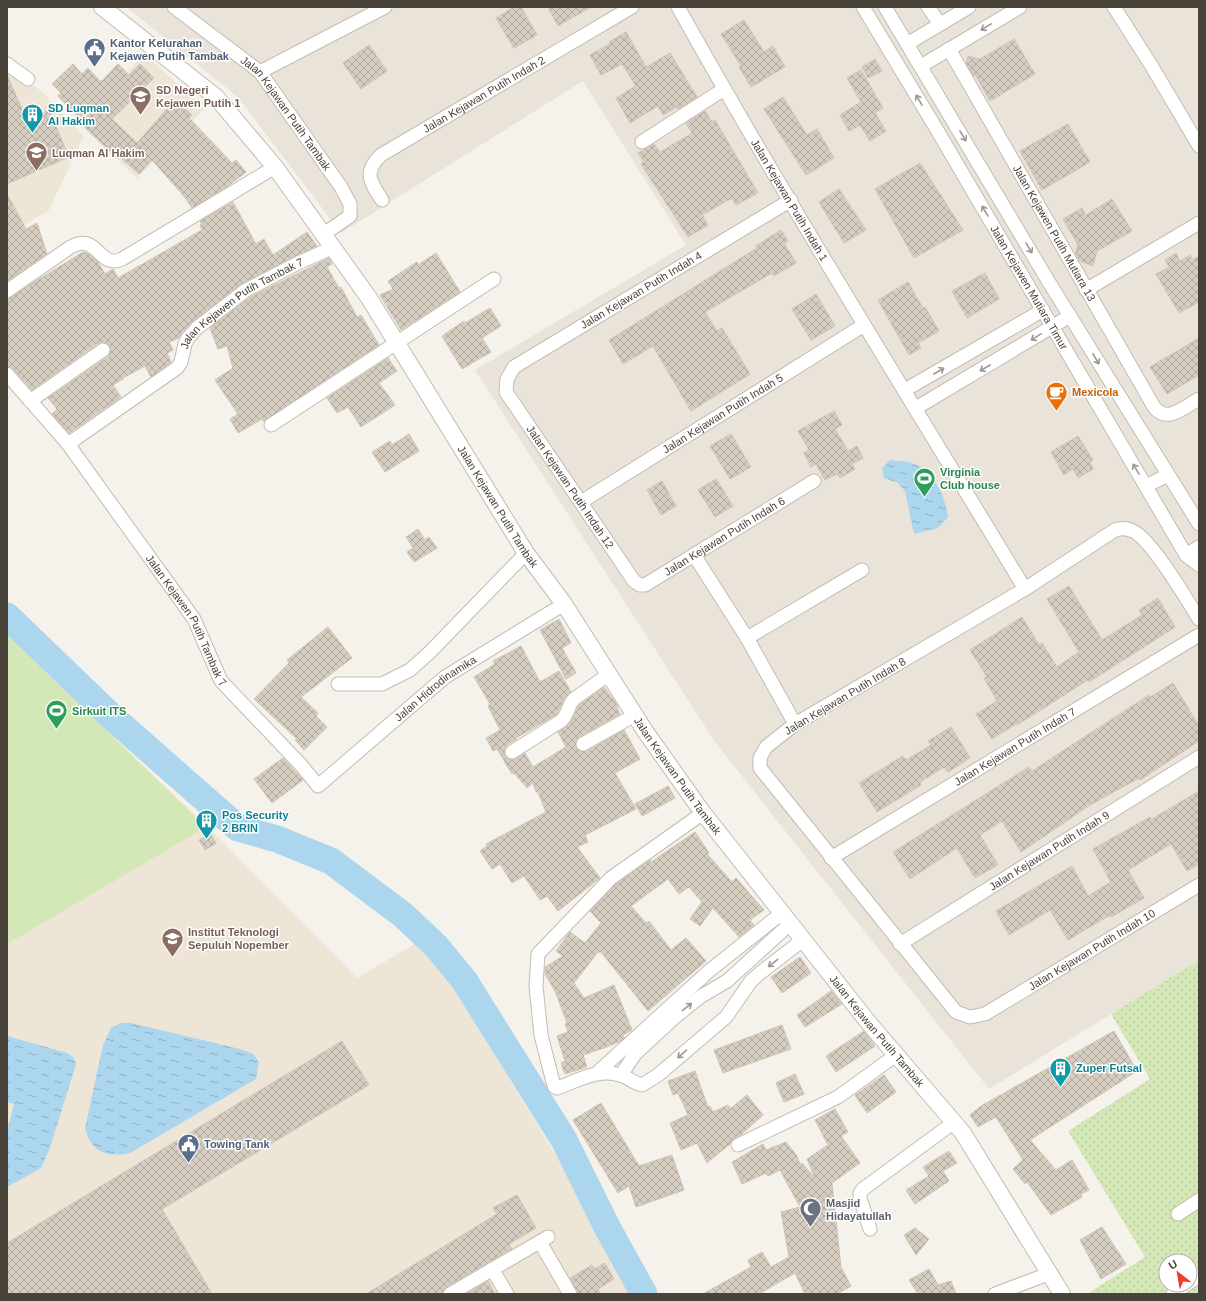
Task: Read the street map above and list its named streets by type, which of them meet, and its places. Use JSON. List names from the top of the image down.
{
  "streets": {
    "street": [
      "Jalan Kejawan Putih Indah 2",
      "Jalan Kejawan Putih Tambak",
      "Jalan Kejawan Putih Indah 1",
      "Jalan Kejawen Putih Mutiara 13",
      "Jalan Kejawen Mutiara Timur",
      "Jalan Kejawan Putih Indah 4",
      "Jalan Kejawen Putih Tambak 7",
      "Jalan Kejawan Putih Indah 5",
      "Jalan Kejawan Putih Indah 12",
      "Jalan Kejawan Putih Indah 6",
      "Jalan Hidrodinamika",
      "Jalan Kejawan Putih Indah 8",
      "Jalan Kejawan Putih Indah 7",
      "Jalan Kejawan Putih Indah 9",
      "Jalan Kejawan Putih Indah 10"
    ]
  },
  "crossings": [
    ["Jalan Kejawan Putih Tambak", "Jalan Kejawen Putih Tambak 7"],
    ["Jalan Kejawan Putih Tambak", "Jalan Hidrodinamika"],
    ["Jalan Kejawan Putih Indah 1", "Jalan Kejawan Putih Indah 4"],
    ["Jalan Kejawan Putih Indah 1", "Jalan Kejawan Putih Indah 5"],
    ["Jalan Kejawan Putih Indah 1", "Jalan Kejawan Putih Indah 8"],
    ["Jalan Kejawan Putih Indah 4", "Jalan Kejawan Putih Indah 12"],
    ["Jalan Kejawen Putih Tambak 7", "Jalan Hidrodinamika"],
    ["Jalan Kejawan Putih Indah 5", "Jalan Kejawan Putih Indah 12"],
    ["Jalan Kejawan Putih Indah 12", "Jalan Kejawan Putih Indah 6"],
    ["Jalan Kejawan Putih Indah 8", "Jalan Kejawan Putih Indah 7"],
    ["Jalan Kejawan Putih Indah 8", "Jalan Kejawan Putih Indah 9"],
    ["Jalan Kejawan Putih Indah 8", "Jalan Kejawan Putih Indah 10"]
  ],
  "places": {
    "public building": ["Kantor Kelurahan Kejawen Putih Tambak", "Towing Tank"],
    "school or university": ["SD Negeri Kejawen Putih 1", "Luqman Al Hakim", "Institut Teknologi Sepuluh Nopember"],
    "building": ["SD Luqman Al Hakim", "Pos Security 2 BRIN", "Zuper Futsal"],
    "cafe": ["Mexicola"],
    "sports": ["Virginia Club house", "Sirkuit ITS"],
    "mosque": ["Masjid Hidayatullah"]
  },
  "north": "top left"
}
